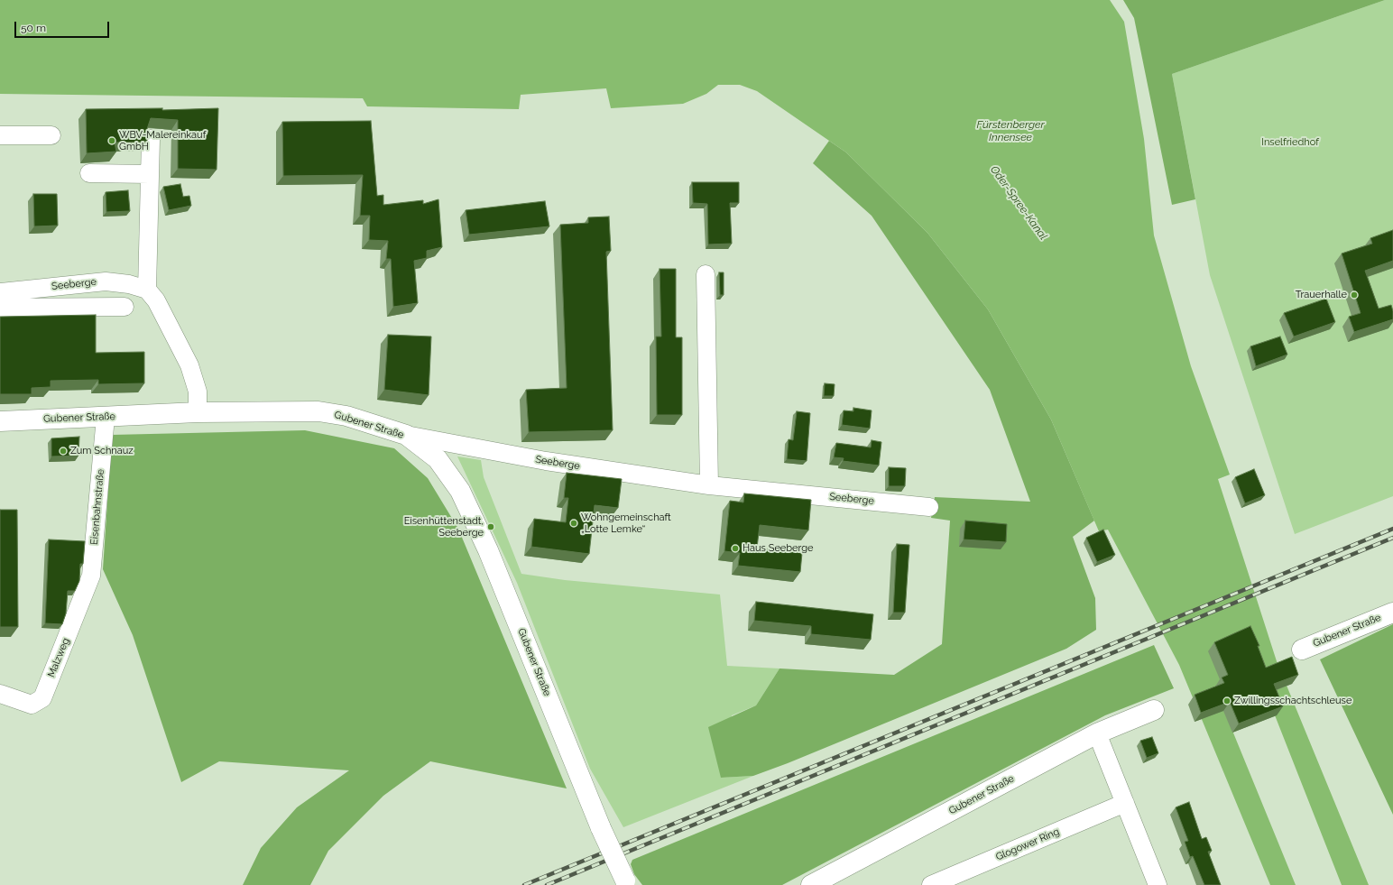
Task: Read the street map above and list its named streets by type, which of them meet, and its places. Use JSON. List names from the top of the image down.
{
  "streets": {
    "main road": ["Gubener Straße"],
    "street": [
      "Seeberge",
      "Eisenbahnstraße",
      "Malzweg",
      "Glogower Ring"
    ]
  },
  "crossings": [
    ["Seeberge", "Gubener Straße"],
    ["Gubener Straße", "Eisenbahnstraße"],
    ["Eisenbahnstraße", "Malzweg"]
  ],
  "water": ["Fürstenberger Innensee", "Oder-Spree-Kanal"],
  "parks": ["Inselfriedhof"],
  "places": [
    "WBV-Malereinkauf GmbH",
    "Trauerhalle",
    "Zum Schnauz",
    "Wohngemeinschaft „Lotte Lemke“",
    "Eisenhüttenstadt, Seeberge",
    "Haus Seeberge",
    "Zwillingsschachtschleuse"
  ],
  "scale_bar": "50 m"
}
